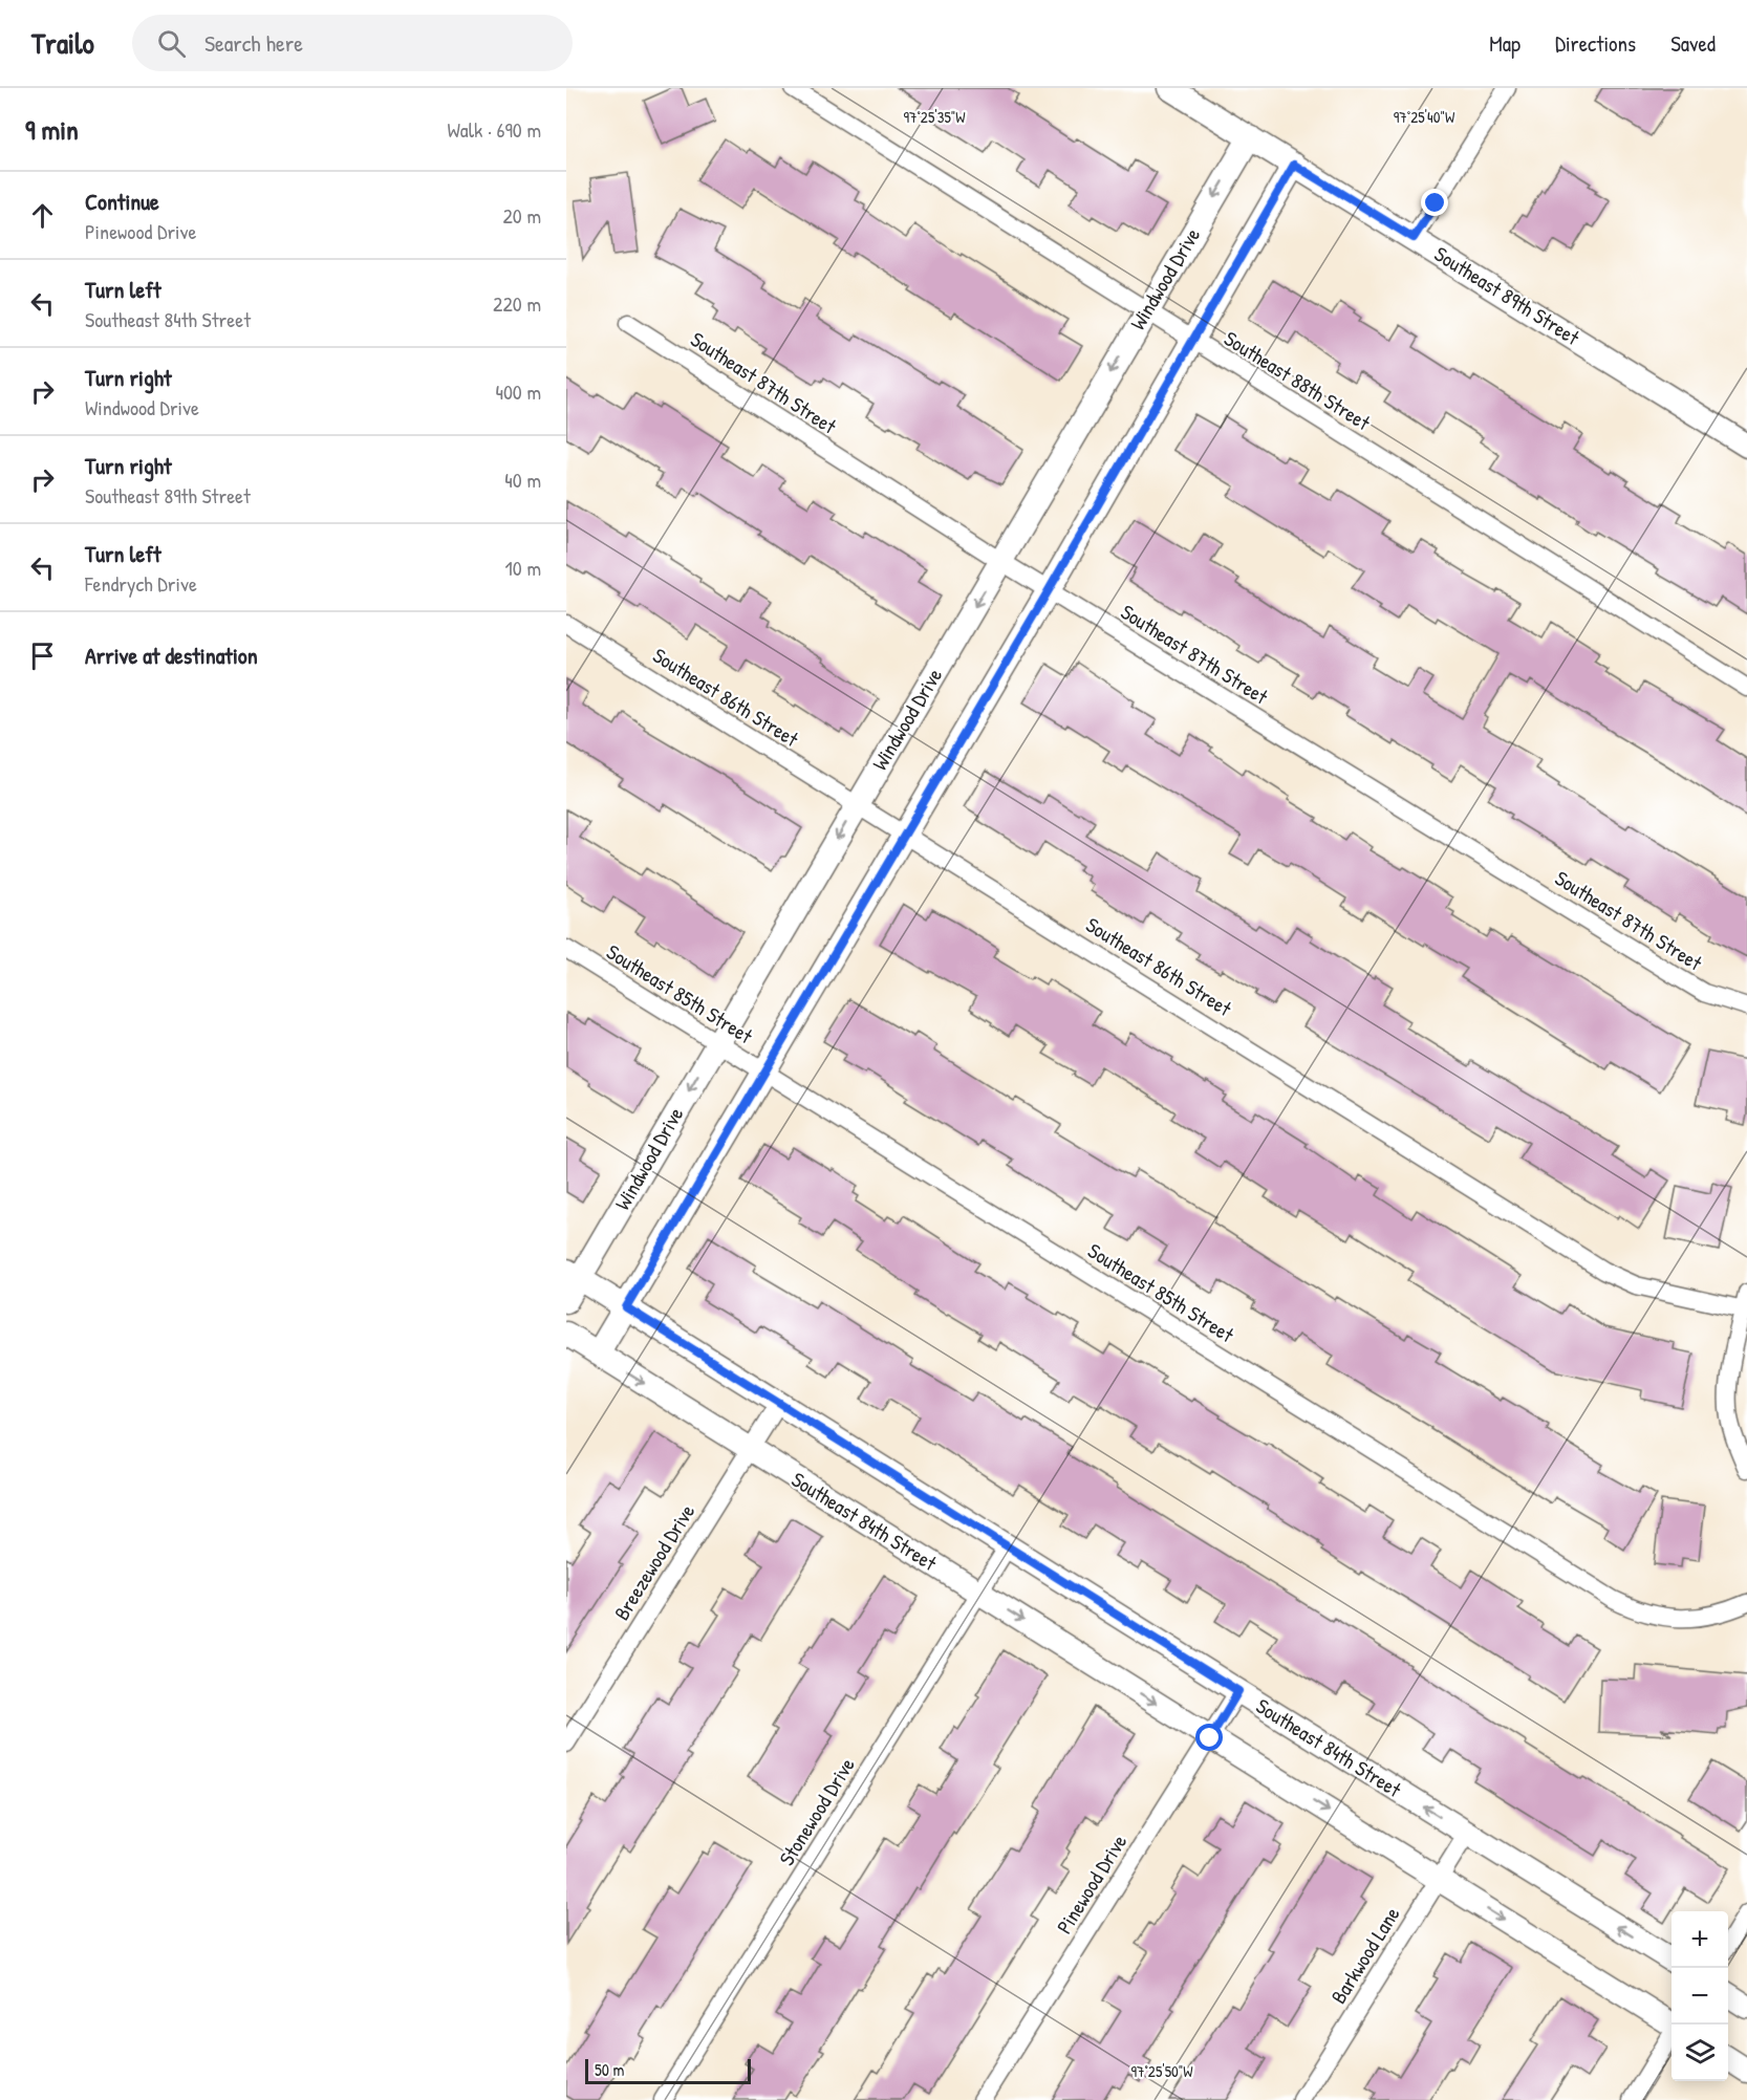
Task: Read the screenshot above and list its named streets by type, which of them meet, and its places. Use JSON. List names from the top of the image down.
{
  "streets": {
    "street": [
      "Windwood Drive",
      "Southeast 89th Street",
      "Southeast 88th Street",
      "Southeast 87th Street",
      "Southeast 86th Street",
      "Southeast 85th Street",
      "Southeast 84th Street",
      "Breezewood Drive",
      "Stonewood Drive",
      "Pinewood Drive",
      "Barkwood Lane"
    ]
  },
  "crossings": [
    ["Windwood Drive", "Southeast 89th Street"],
    ["Windwood Drive", "Southeast 88th Street"],
    ["Windwood Drive", "Southeast 87th Street"],
    ["Windwood Drive", "Southeast 86th Street"],
    ["Windwood Drive", "Southeast 85th Street"],
    ["Windwood Drive", "Southeast 84th Street"],
    ["Southeast 84th Street", "Breezewood Drive"],
    ["Southeast 84th Street", "Stonewood Drive"],
    ["Southeast 84th Street", "Pinewood Drive"],
    ["Southeast 84th Street", "Barkwood Lane"]
  ],
  "scale_bar": "50 m",
  "page": {
    "header": "Trailo",
    "search": "Search here",
    "nav": ["Map", "Directions", "Saved"],
    "heading": ["9 min", "Walk · 690 m"],
    "list": [
      ["Continue", "Pinewood Drive", "20 m"],
      ["Turn left", "Southeast 84th Street", "220 m"],
      ["Turn right", "Windwood Drive", "400 m"],
      ["Turn right", "Southeast 89th Street", "40 m"],
      ["Turn left", "Fendrych Drive", "10 m"],
      "Arrive at destination"
    ],
    "map_buttons": ["+", "−"],
    "scale": "50 m"
  },
  "coordinates": ["97°25'35\"W", "97°25'40\"W", "97°25'50\"W"]
}
